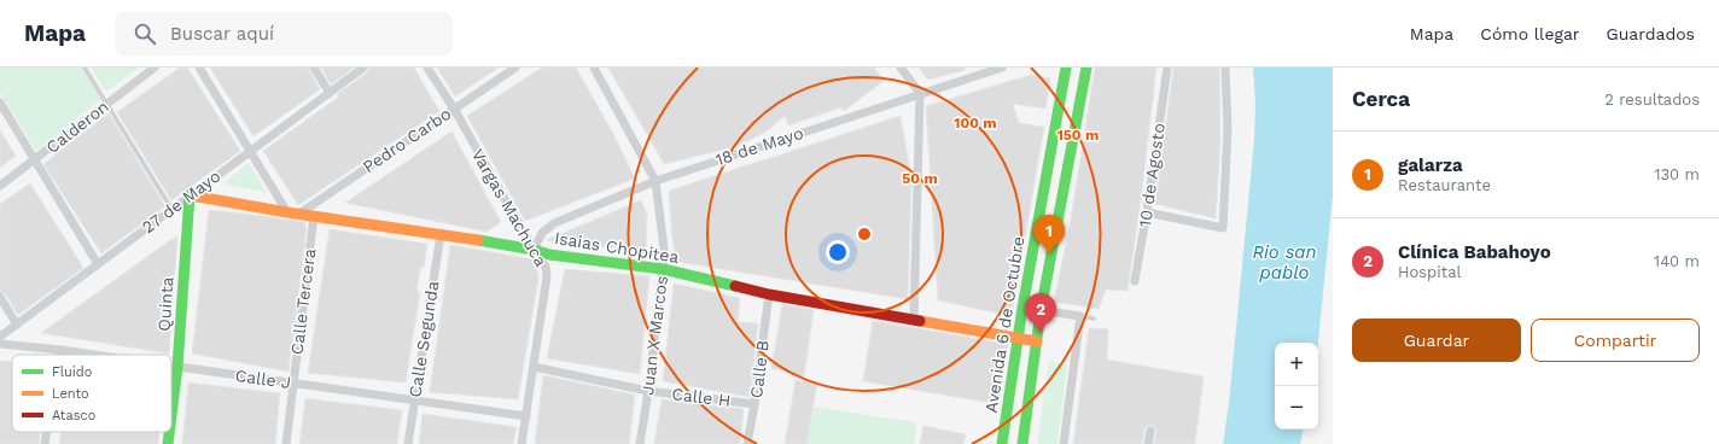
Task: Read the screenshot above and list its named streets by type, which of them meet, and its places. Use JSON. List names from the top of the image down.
{
  "streets": {
    "street": [
      "Calderon",
      "Pedro Carbo",
      "18 de Mayo",
      "10 de Agosto",
      "27 de Mayo",
      "Vargas Machuca",
      "Isaias Chopitea",
      "Calle Tercera",
      "Quinta",
      "Avenida 6 de Octubre",
      "Juan X Marcos",
      "Calle Segunda",
      "Calle B",
      "Calle J",
      "Calle H"
    ]
  },
  "crossings": [
    ["Pedro Carbo", "Vargas Machuca"],
    ["Pedro Carbo", "Isaias Chopitea"],
    ["18 de Mayo", "Vargas Machuca"],
    ["18 de Mayo", "Isaias Chopitea"],
    ["18 de Mayo", "Juan X Marcos"],
    ["27 de Mayo", "Isaias Chopitea"],
    ["27 de Mayo", "Quinta"],
    ["Vargas Machuca", "Isaias Chopitea"],
    ["Vargas Machuca", "Calle J"],
    ["Vargas Machuca", "Calle H"],
    ["Isaias Chopitea", "Calle Tercera"],
    ["Isaias Chopitea", "Quinta"],
    ["Isaias Chopitea", "Avenida 6 de Octubre"],
    ["Isaias Chopitea", "Juan X Marcos"],
    ["Isaias Chopitea", "Calle Segunda"],
    ["Isaias Chopitea", "Calle B"],
    ["Calle Tercera", "Calle J"],
    ["Quinta", "Calle J"],
    ["Juan X Marcos", "Calle H"],
    ["Calle Segunda", "Calle J"],
    ["Calle B", "Calle H"]
  ],
  "water": ["Rio san pablo"],
  "legend": ["Fluido", "Lento", "Atasco"],
  "page": {
    "header": "Mapa",
    "search": "Buscar aquí",
    "nav": ["Mapa", "Cómo llegar", "Guardados"],
    "heading": ["Cerca", "2 resultados"],
    "list": [
      {
        "mark": "1",
        "name": "galarza",
        "note": "Restaurante",
        "value": "130 m"
      },
      {
        "mark": "2",
        "name": "Clínica Babahoyo",
        "note": "Hospital",
        "value": "140 m"
      }
    ],
    "pins": ["1", "2"],
    "buttons": ["Guardar", "Compartir"],
    "map_buttons": ["+", "−"]
  },
  "rings": ["100 m", "150 m", "50 m"]
}
